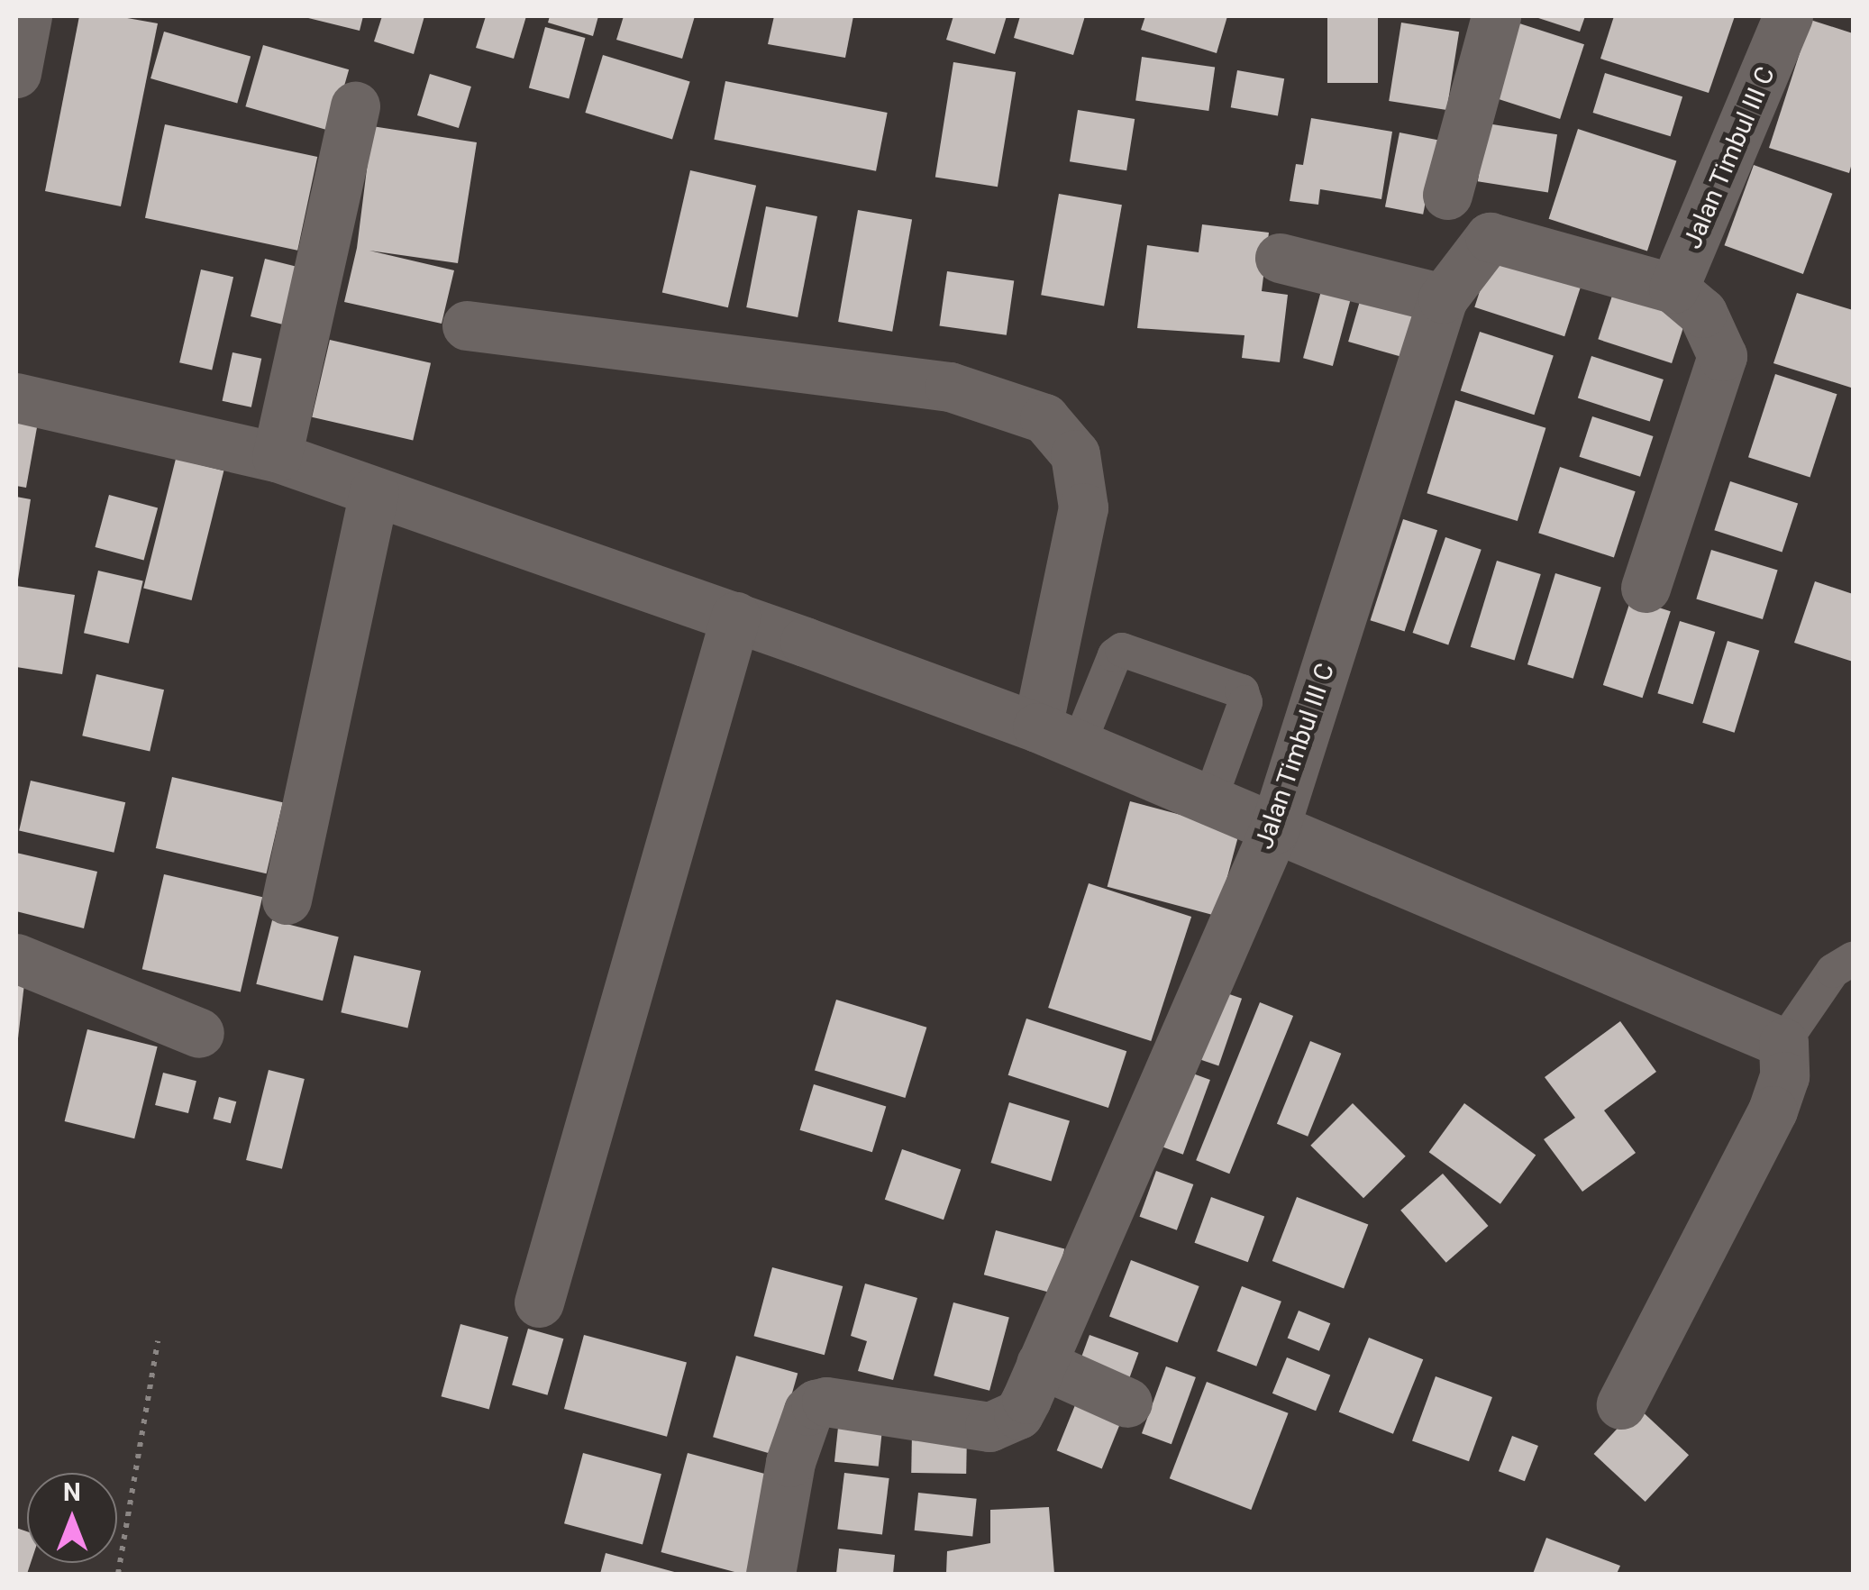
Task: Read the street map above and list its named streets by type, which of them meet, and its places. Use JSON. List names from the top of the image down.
{
  "streets": {
    "street": ["Jalan Timbul III C"]
  },
  "north": "top"
}
